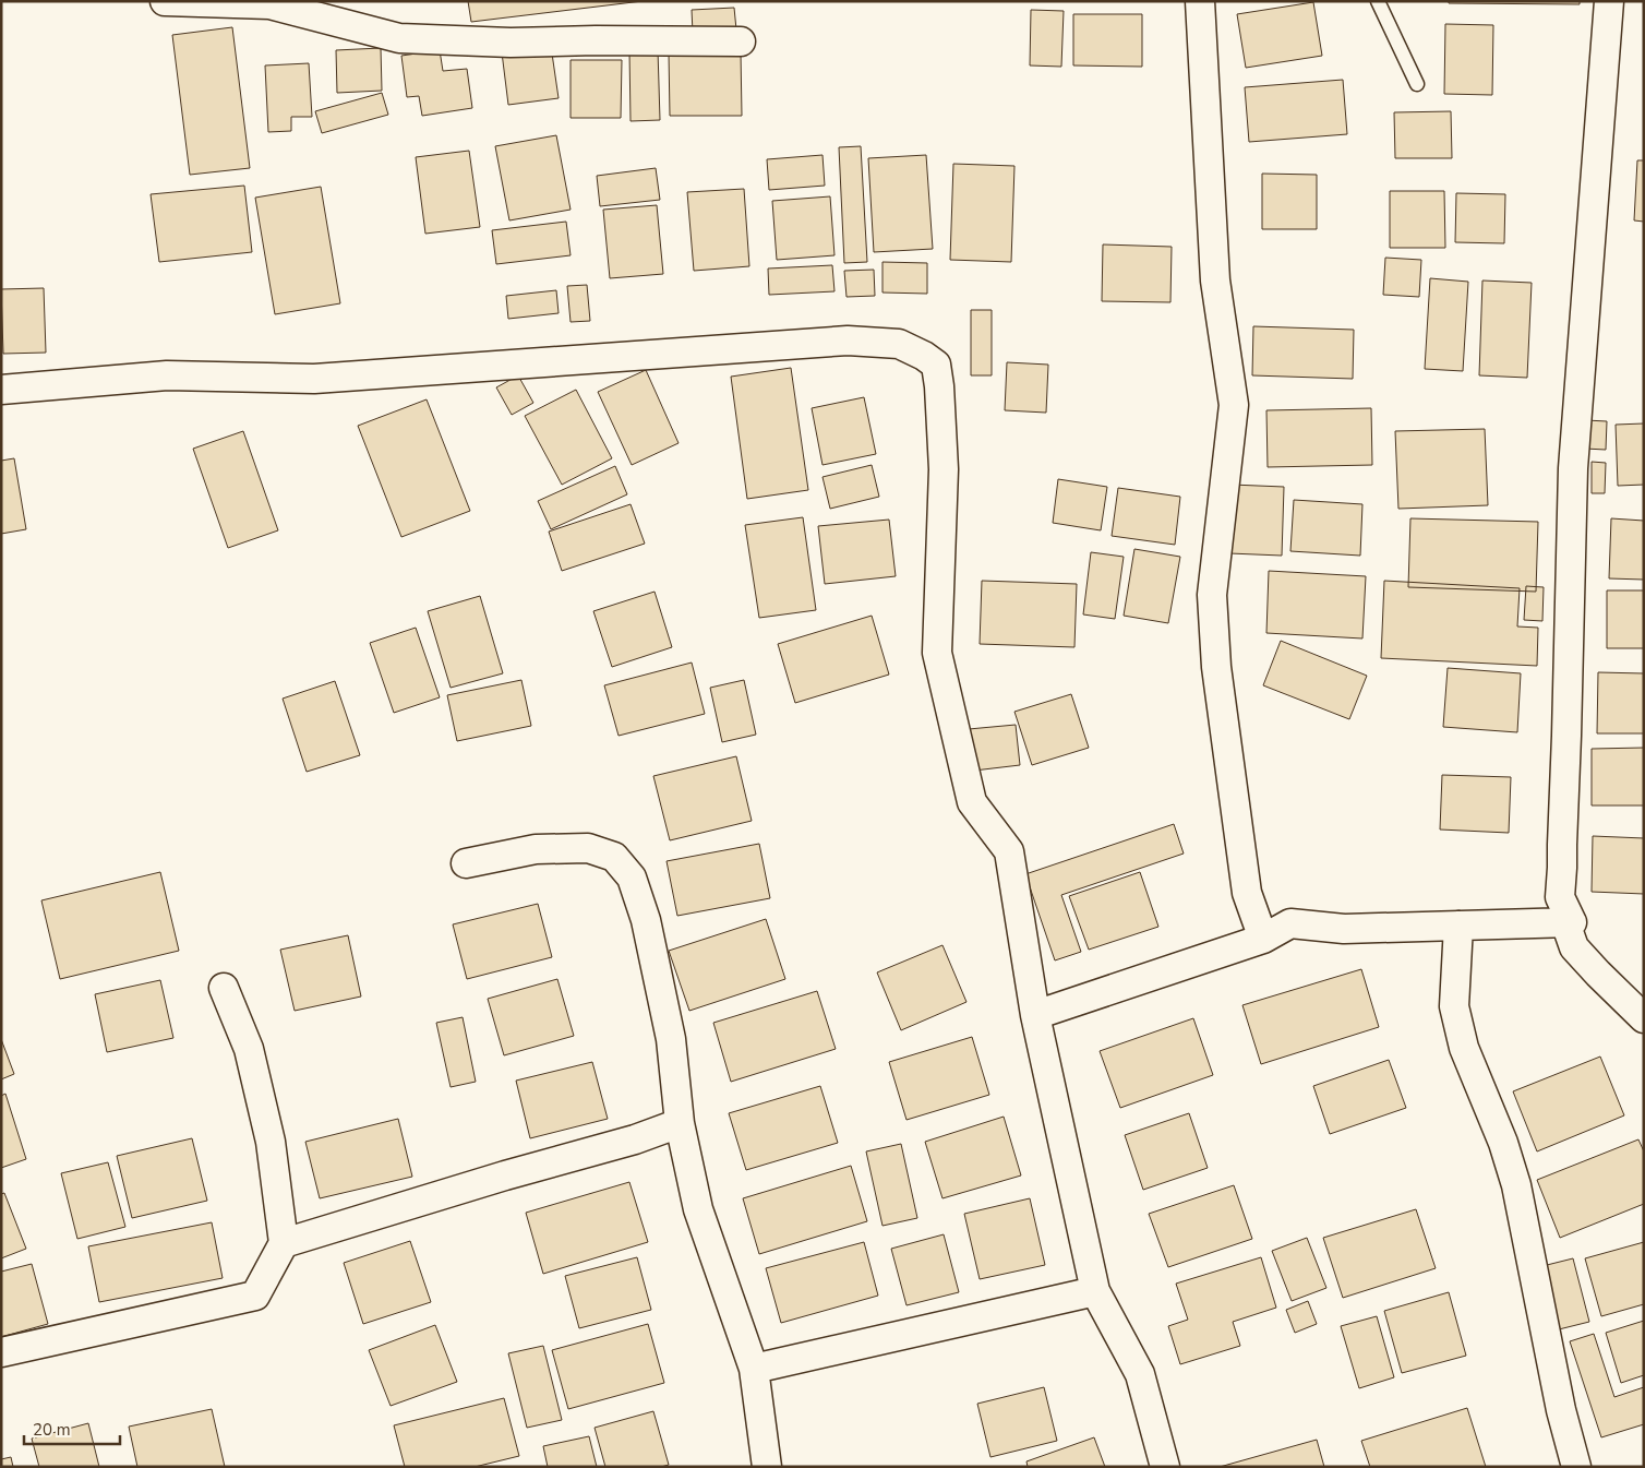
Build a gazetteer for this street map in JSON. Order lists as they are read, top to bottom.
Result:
{
  "scale_bar": "20 m"
}
